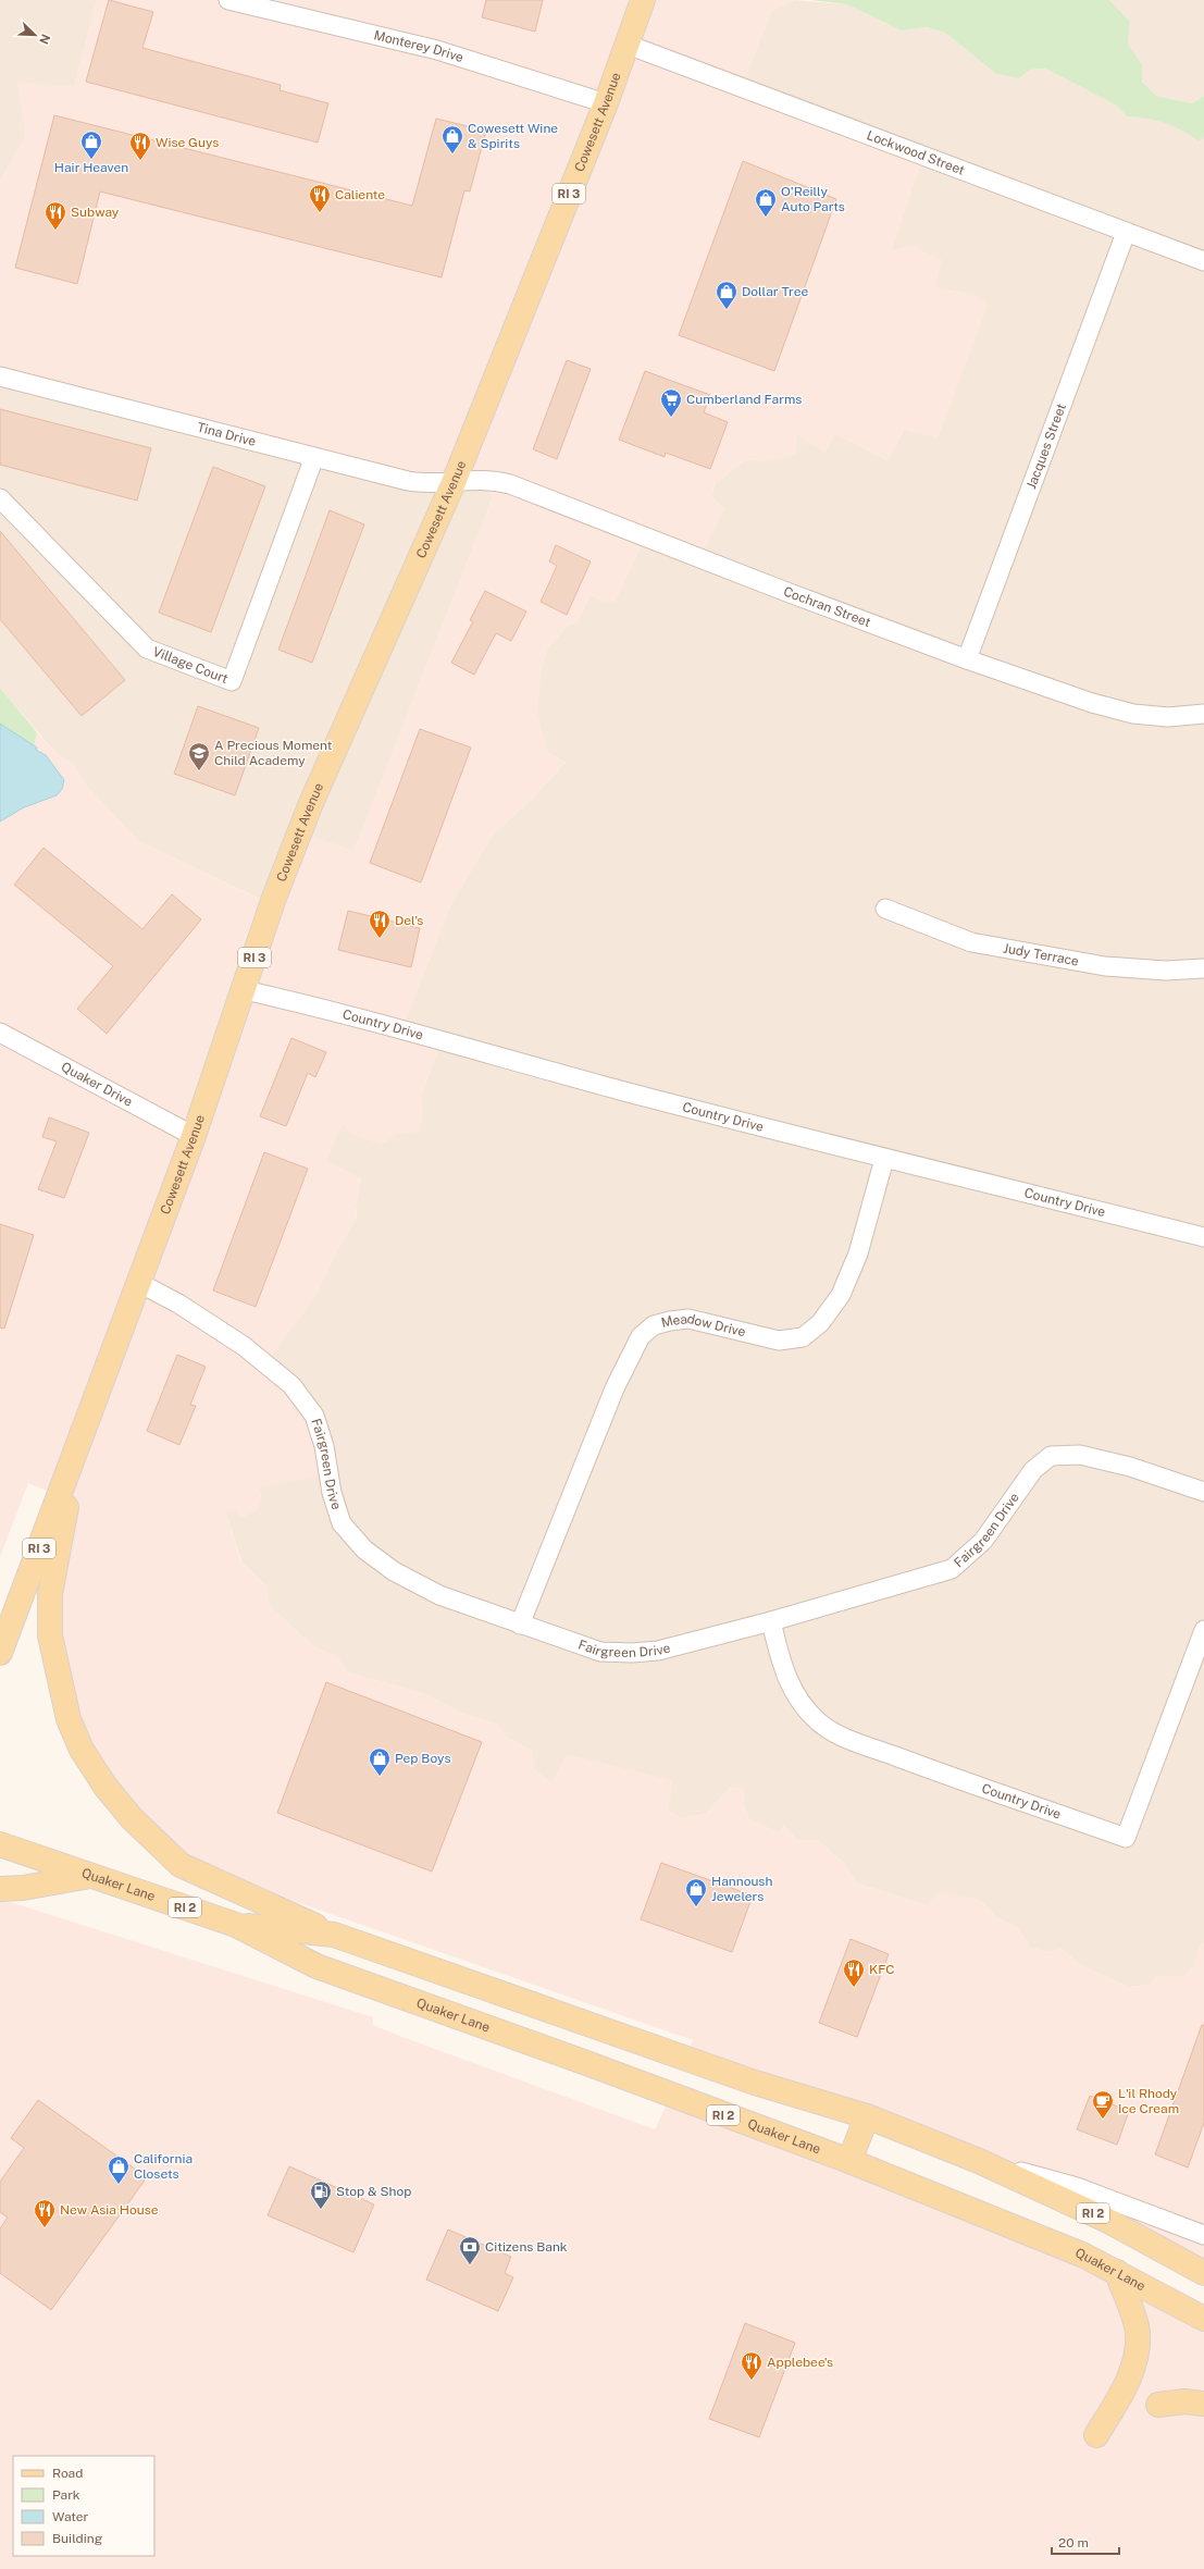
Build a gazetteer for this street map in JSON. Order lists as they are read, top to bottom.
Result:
{
  "streets": {
    "main road": [
      "Cowesett Avenue",
      "RI 3",
      "Quaker Lane",
      "RI 2"
    ],
    "street": [
      "Monterey Drive",
      "Lockwood Street",
      "Tina Drive",
      "Jacques Street",
      "Cochran Street",
      "Village Court",
      "Judy Terrace",
      "Country Drive",
      "Quaker Drive",
      "Meadow Drive",
      "Fairgreen Drive"
    ]
  },
  "crossings": [
    ["Monterey Drive", "Cowesett Avenue"],
    ["Cowesett Avenue", "Lockwood Street"],
    ["Cowesett Avenue", "Tina Drive"],
    ["Cowesett Avenue", "Cochran Street"],
    ["Cowesett Avenue", "Country Drive"],
    ["Cowesett Avenue", "Quaker Drive"],
    ["Cowesett Avenue", "Fairgreen Drive"],
    ["Lockwood Street", "Jacques Street"],
    ["Tina Drive", "Cochran Street"],
    ["Tina Drive", "Village Court"],
    ["Jacques Street", "Cochran Street"],
    ["Country Drive", "Meadow Drive"],
    ["Country Drive", "Fairgreen Drive"],
    ["Meadow Drive", "Fairgreen Drive"]
  ],
  "places": {
    "shop": [
      "Cowesett Wine & Spirits",
      "Hair Heaven",
      "O'Reilly Auto Parts",
      "Dollar Tree",
      "Pep Boys",
      "Hannoush Jewelers",
      "California Closets"
    ],
    "restaurant": [
      "Wise Guys",
      "Caliente",
      "Subway",
      "Del's",
      "KFC",
      "New Asia House",
      "Applebee's"
    ],
    "supermarket": ["Cumberland Farms"],
    "school or university": ["A Precious Moment Child Academy"],
    "cafe": ["L'il Rhody Ice Cream"],
    "fuel station": ["Stop & Shop"],
    "bank": ["Citizens Bank"]
  },
  "legend": [
    "Road",
    "Park",
    "Water",
    "Building"
  ],
  "scale_bar": "20 m",
  "north": "bottom right"
}
